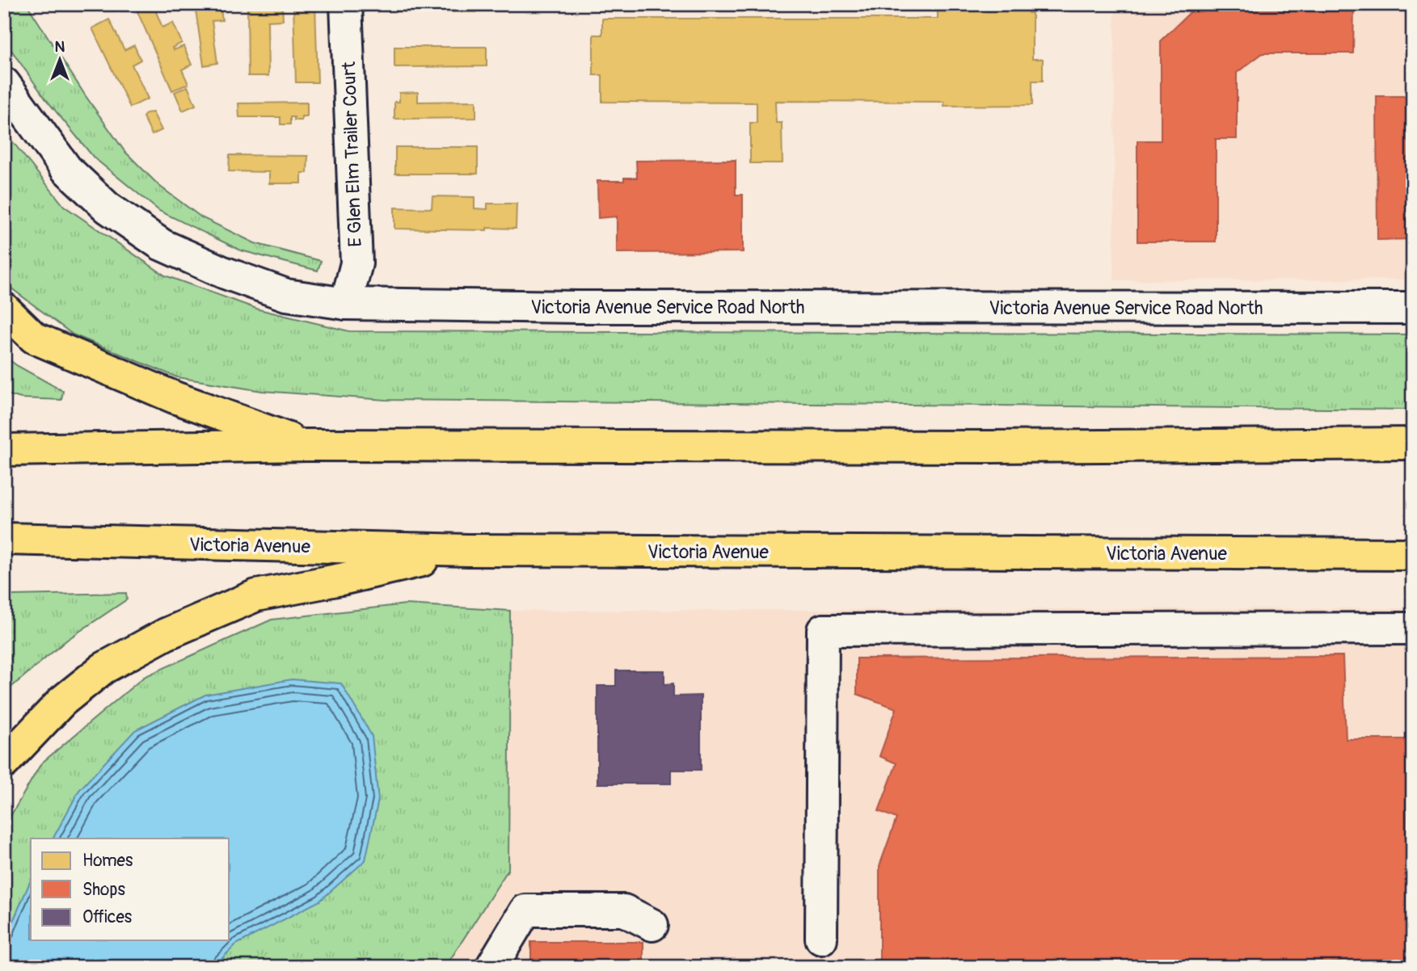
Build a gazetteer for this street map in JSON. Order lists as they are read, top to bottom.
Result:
{
  "streets": {
    "highway": ["Victoria Avenue"],
    "street": ["E Glen Elm Trailer Court", "Victoria Avenue Service Road North"]
  },
  "crossings": [
    ["E Glen Elm Trailer Court", "Victoria Avenue Service Road North"]
  ],
  "legend": ["Homes", "Shops", "Offices"],
  "north": "top"
}
